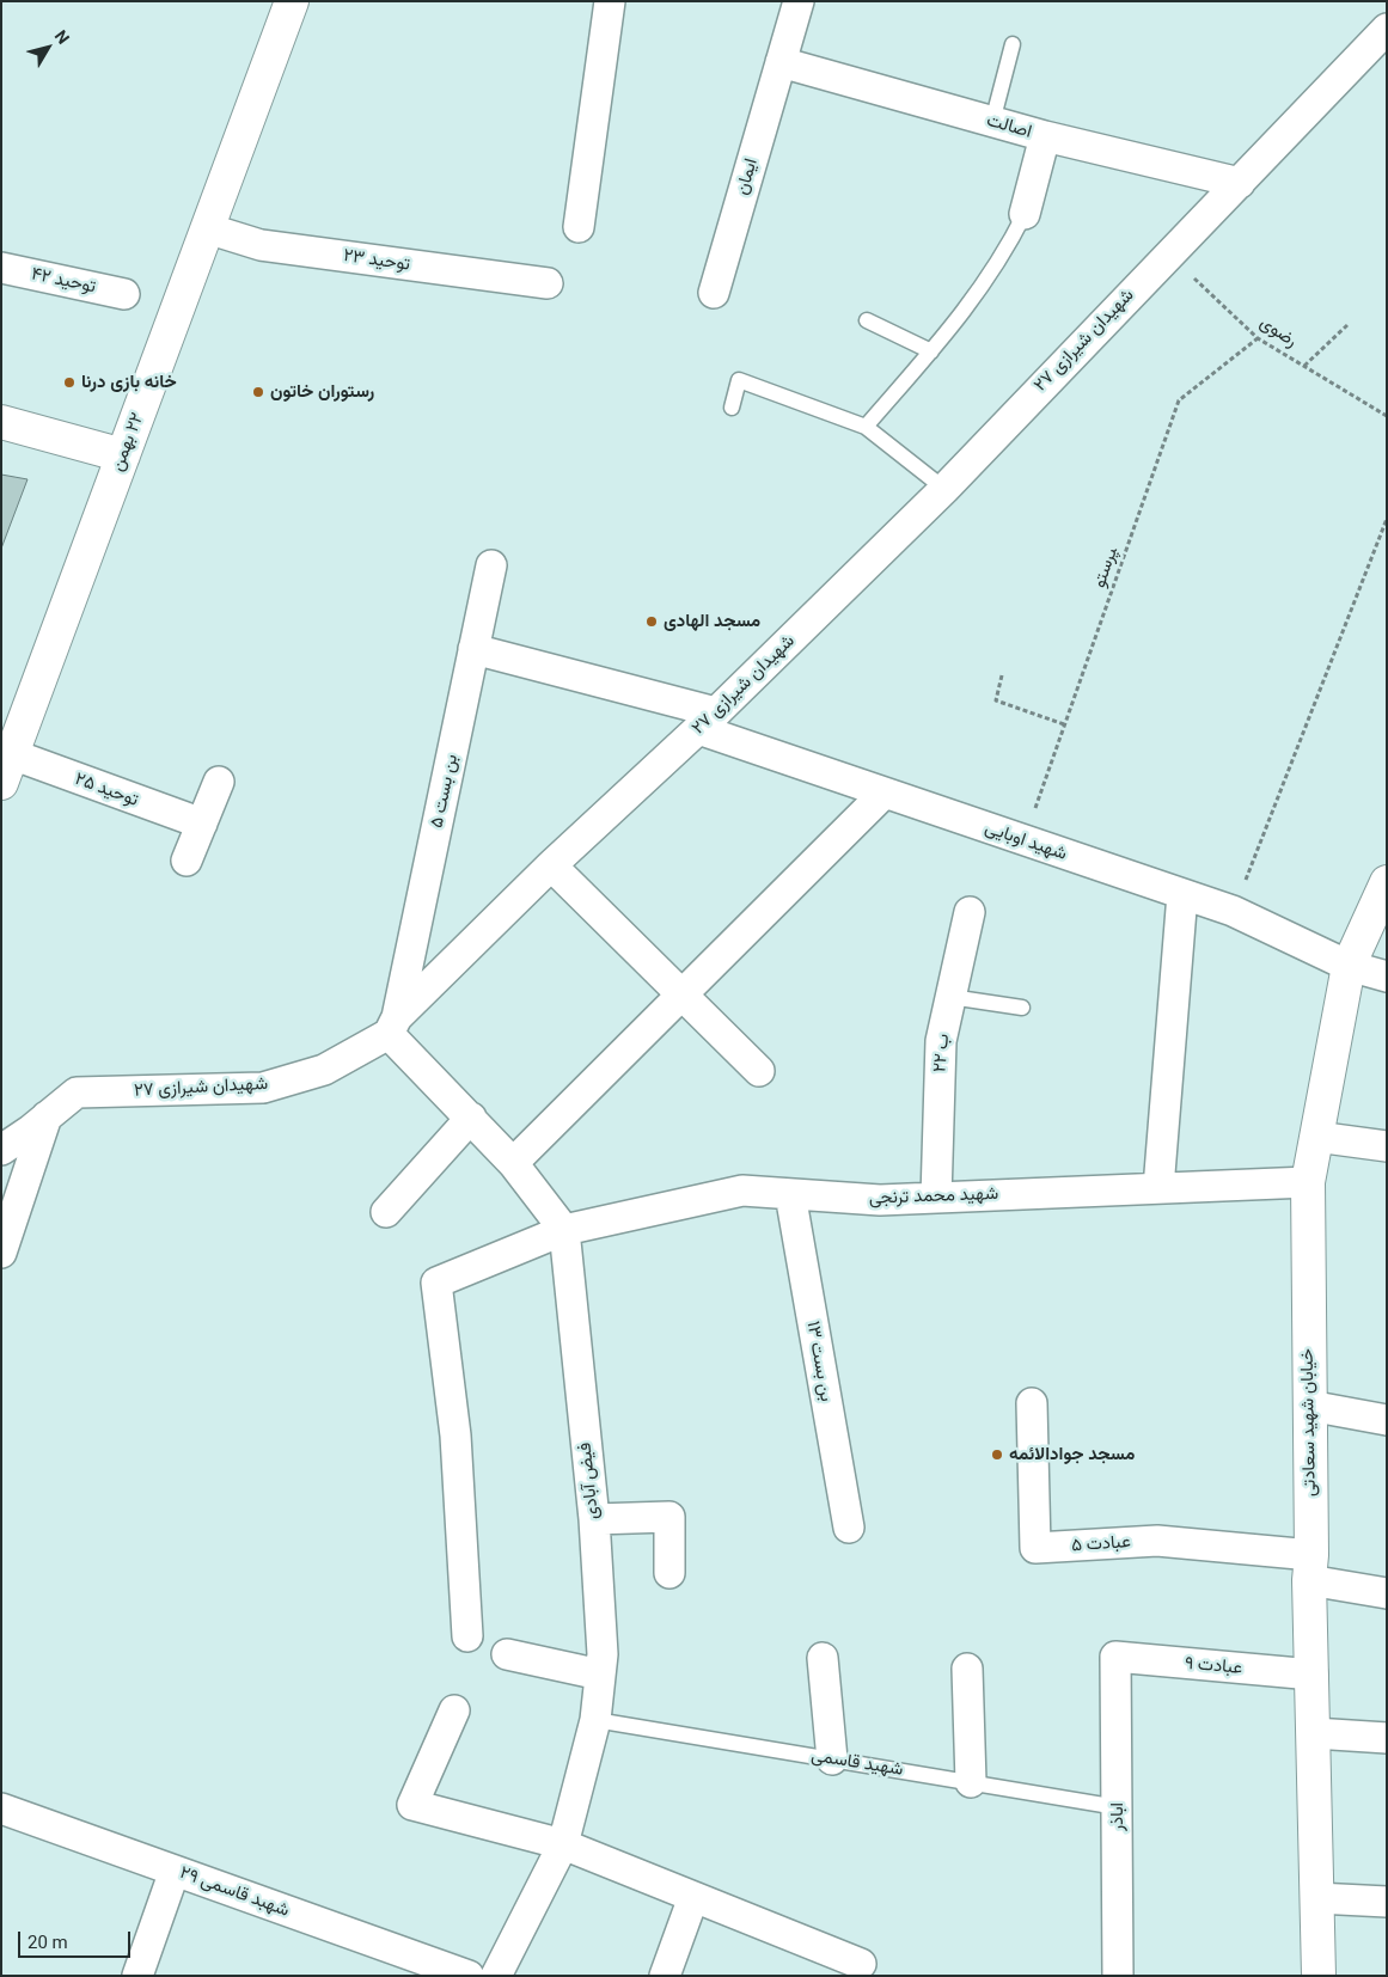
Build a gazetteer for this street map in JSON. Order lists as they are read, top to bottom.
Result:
{
  "streets": {
    "street": [
      "اصالت",
      "ایمان",
      "توحید ۲۳",
      "توحید ۴۲",
      "شهیدان شیرازی ۲۷",
      "٢٢ بهمن",
      "توحید ۲۵",
      "بن بست ۵",
      "شهید اوبایی",
      "ب ۲۲",
      "شهید محمد ترنجی",
      "بن بست ۱۳",
      "خیابان شهید سعادتی",
      "فیض آبادی",
      "عبادت ۵",
      "عبادت ۹",
      "اباذر",
      "شهبد قاسمی ۲۹"
    ],
    "lane": ["شهید قاسمی"],
    "path": ["رضوی", "‍‍‍‍‍پرستو"]
  },
  "crossings": [
    ["اصالت", "ایمان"],
    ["اصالت", "شهیدان شیرازی ۲۷"],
    ["توحید ۲۳", "٢٢ بهمن"],
    ["رضوی", "شهیدان شیرازی ۲۷"],
    ["رضوی", "‍‍‍‍‍پرستو"],
    ["شهیدان شیرازی ۲۷", "بن بست ۵"],
    ["شهیدان شیرازی ۲۷", "شهید اوبایی"],
    ["٢٢ بهمن", "توحید ۲۵"],
    ["‍‍‍‍‍پرستو", "شهید اوبایی"],
    ["بن بست ۵", "شهید اوبایی"],
    ["شهید اوبایی", "خیابان شهید سعادتی"],
    ["ب ۲۲", "شهید محمد ترنجی"],
    ["شهید محمد ترنجی", "بن بست ۱۳"],
    ["شهید محمد ترنجی", "خیابان شهید سعادتی"],
    ["شهید محمد ترنجی", "فیض آبادی"],
    ["خیابان شهید سعادتی", "عبادت ۵"],
    ["خیابان شهید سعادتی", "عبادت ۹"],
    ["فیض آبادی", "شهید قاسمی"],
    ["عبادت ۹", "اباذر"],
    ["شهید قاسمی", "اباذر"]
  ],
  "places": [
    "خانه بازی درنا",
    "رستوران خاتون",
    "مسجد الهادی",
    "مسجد جوادالائمه"
  ],
  "scale_bar": "20 m",
  "north": "top right"
}
